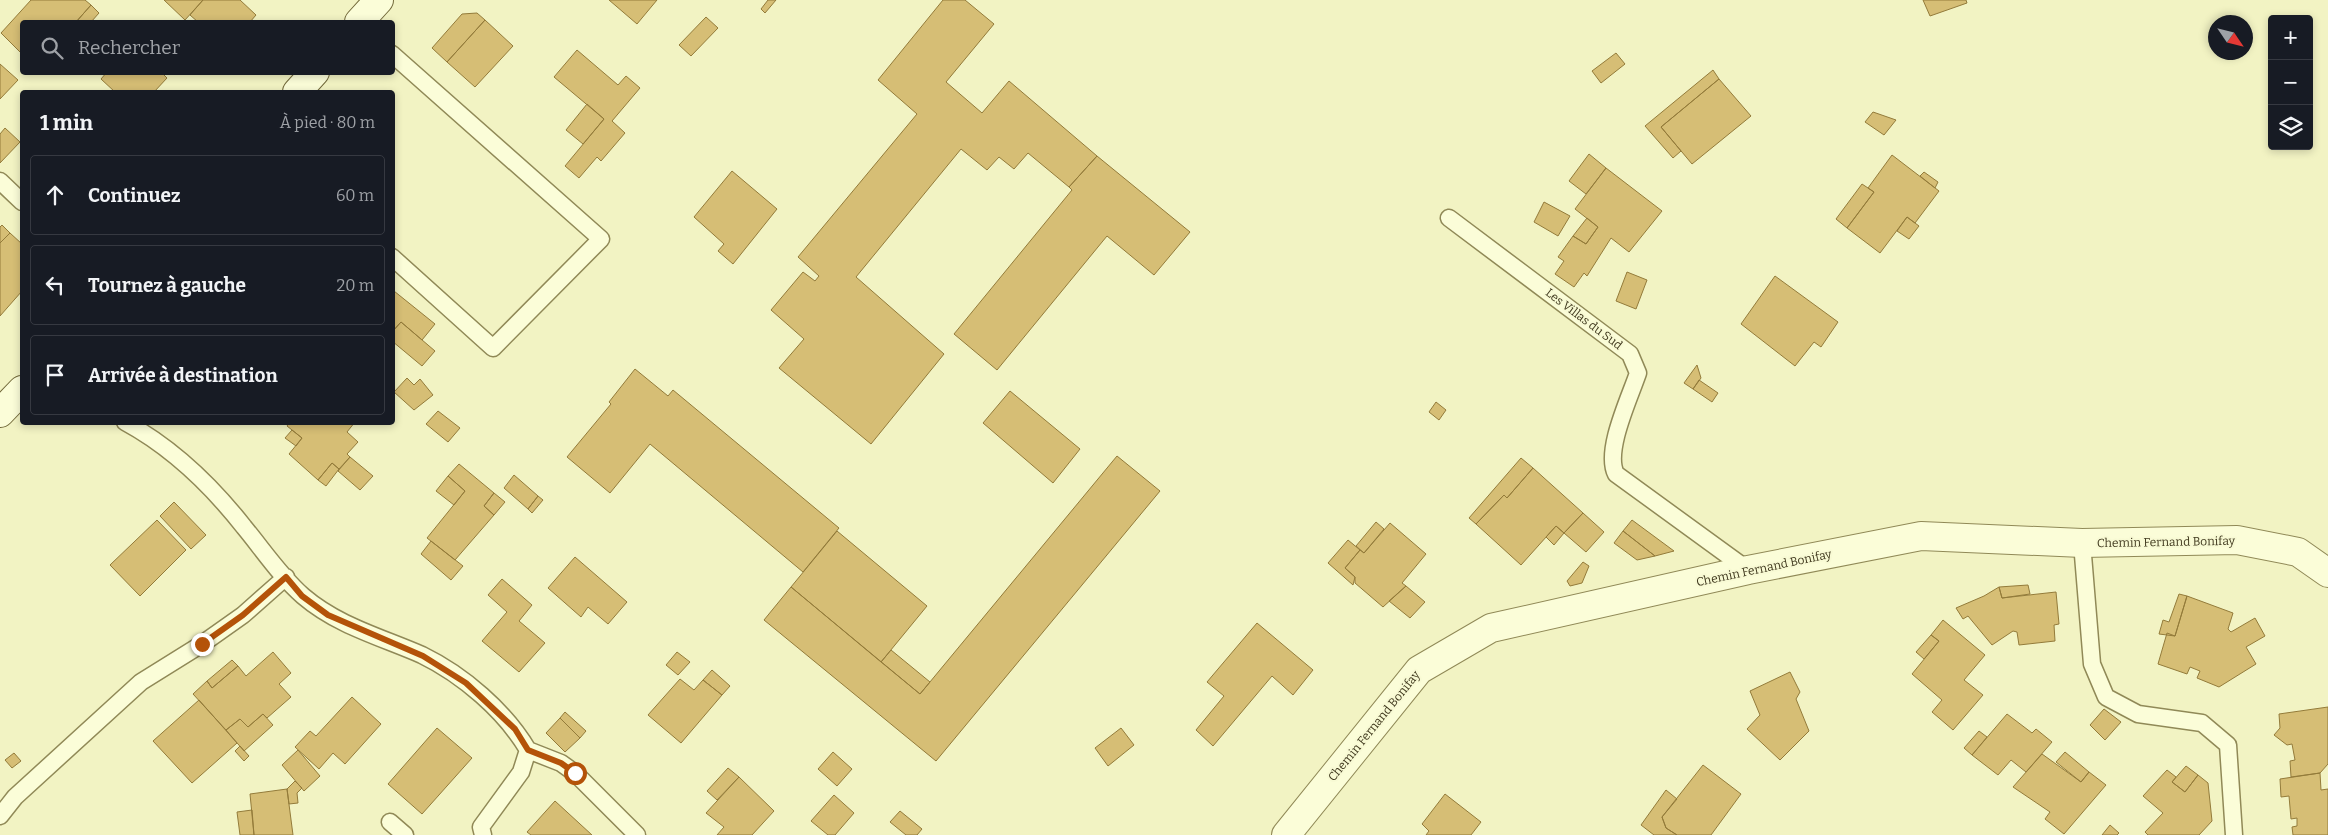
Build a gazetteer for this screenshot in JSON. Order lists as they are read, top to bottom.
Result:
{
  "streets": {
    "street": ["Chemin Fernand Bonifay"],
    "lane": ["Les Villas du Sud"]
  },
  "crossings": [
    ["Les Villas du Sud", "Chemin Fernand Bonifay"]
  ],
  "north": "bottom right",
  "page": {
    "map_buttons": ["+", "−"],
    "search": "Rechercher",
    "heading": ["1 min", "À pied · 80 m"],
    "list": [
      ["Continuez", "60 m"],
      ["Tournez à gauche", "20 m"],
      "Arrivée à destination"
    ]
  }
}
